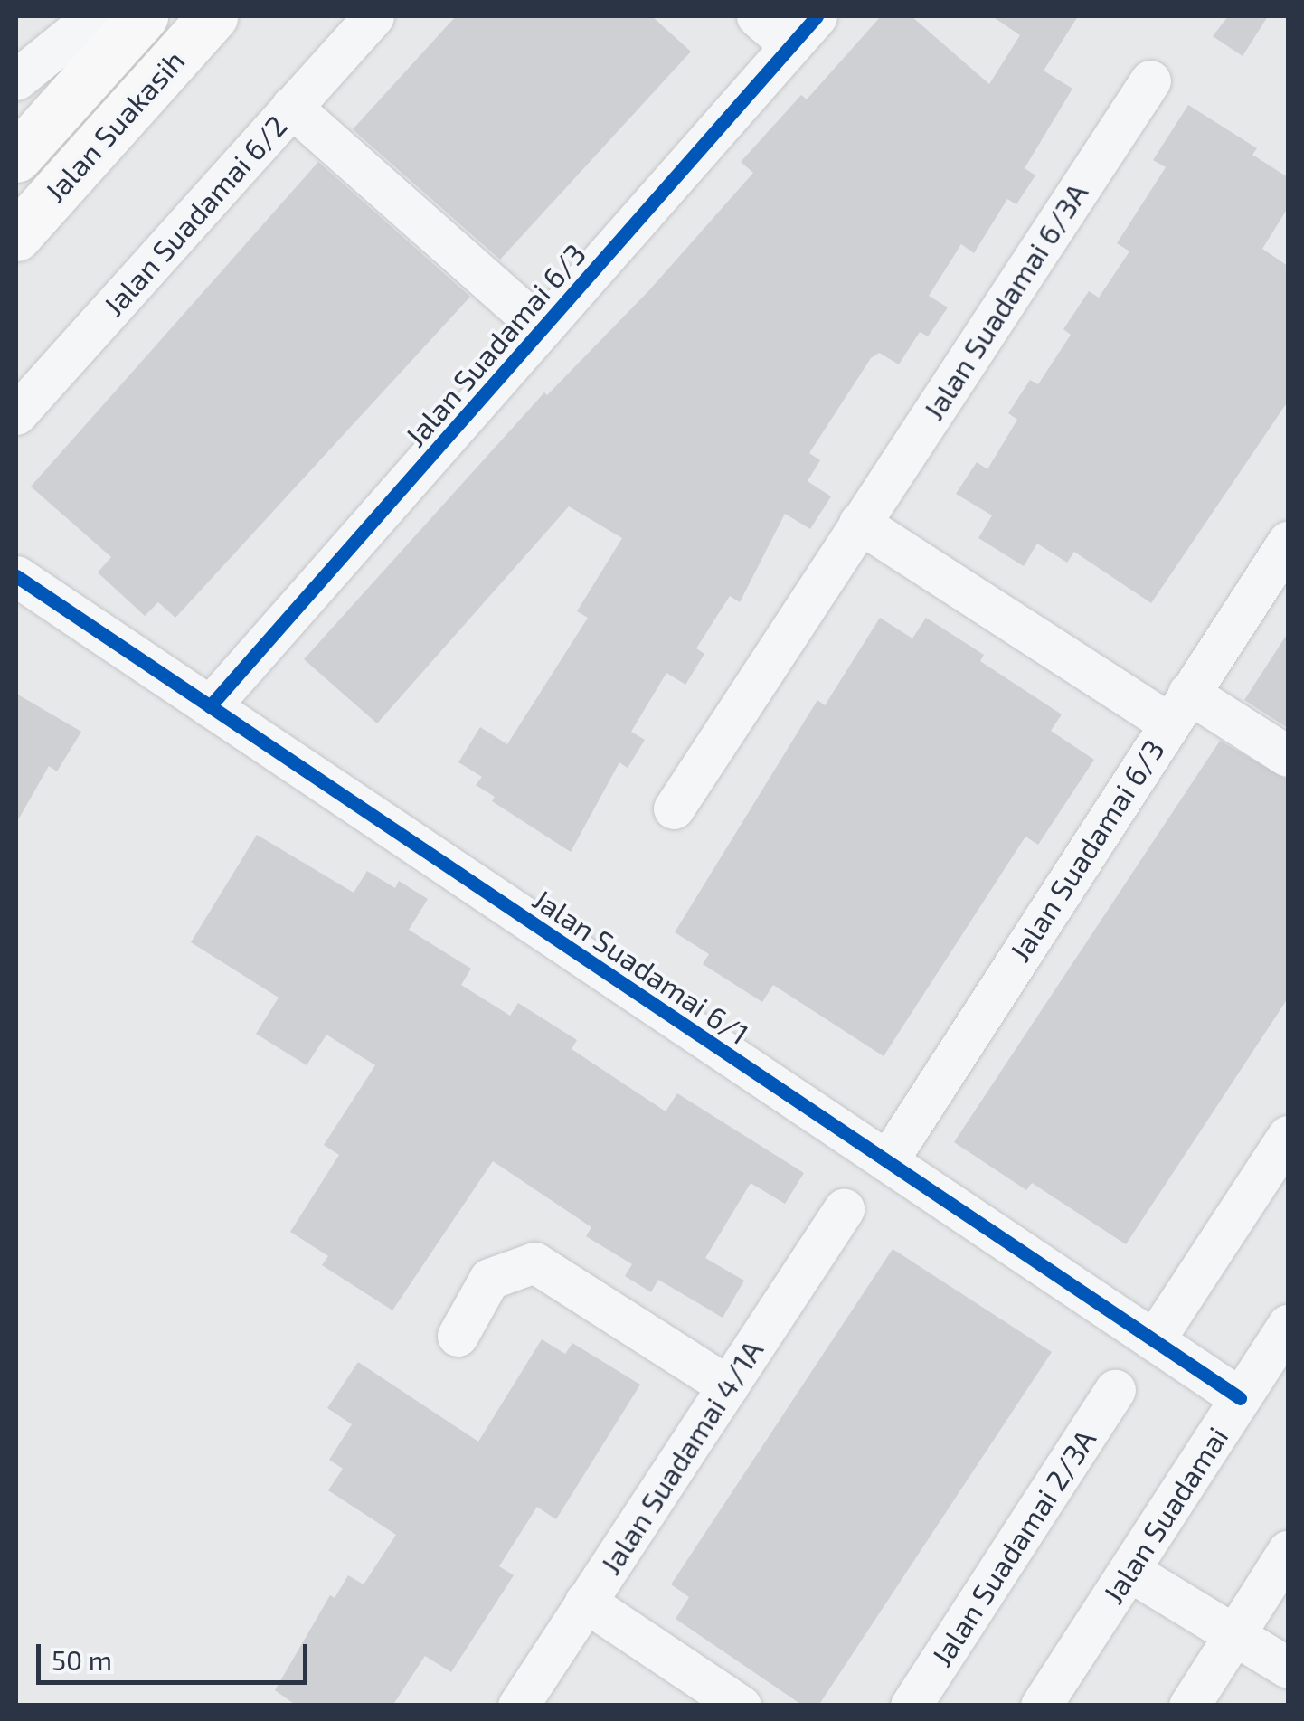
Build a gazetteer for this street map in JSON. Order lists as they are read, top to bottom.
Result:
{
  "streets": {
    "main road": ["Jalan Suakasih"],
    "street": [
      "Jalan Suadamai 6/2",
      "Jalan Suadamai 6/3A",
      "Jalan Suadamai 6/3",
      "Jalan Suadamai 6/1",
      "Jalan Suadamai 4/1A",
      "Jalan Suadamai",
      "Jalan Suadamai 2/3A"
    ]
  },
  "crossings": [
    ["Jalan Suadamai 6/3", "Jalan Suadamai 6/1"],
    ["Jalan Suadamai 6/1", "Jalan Suadamai"]
  ],
  "scale_bar": "50 m"
}
